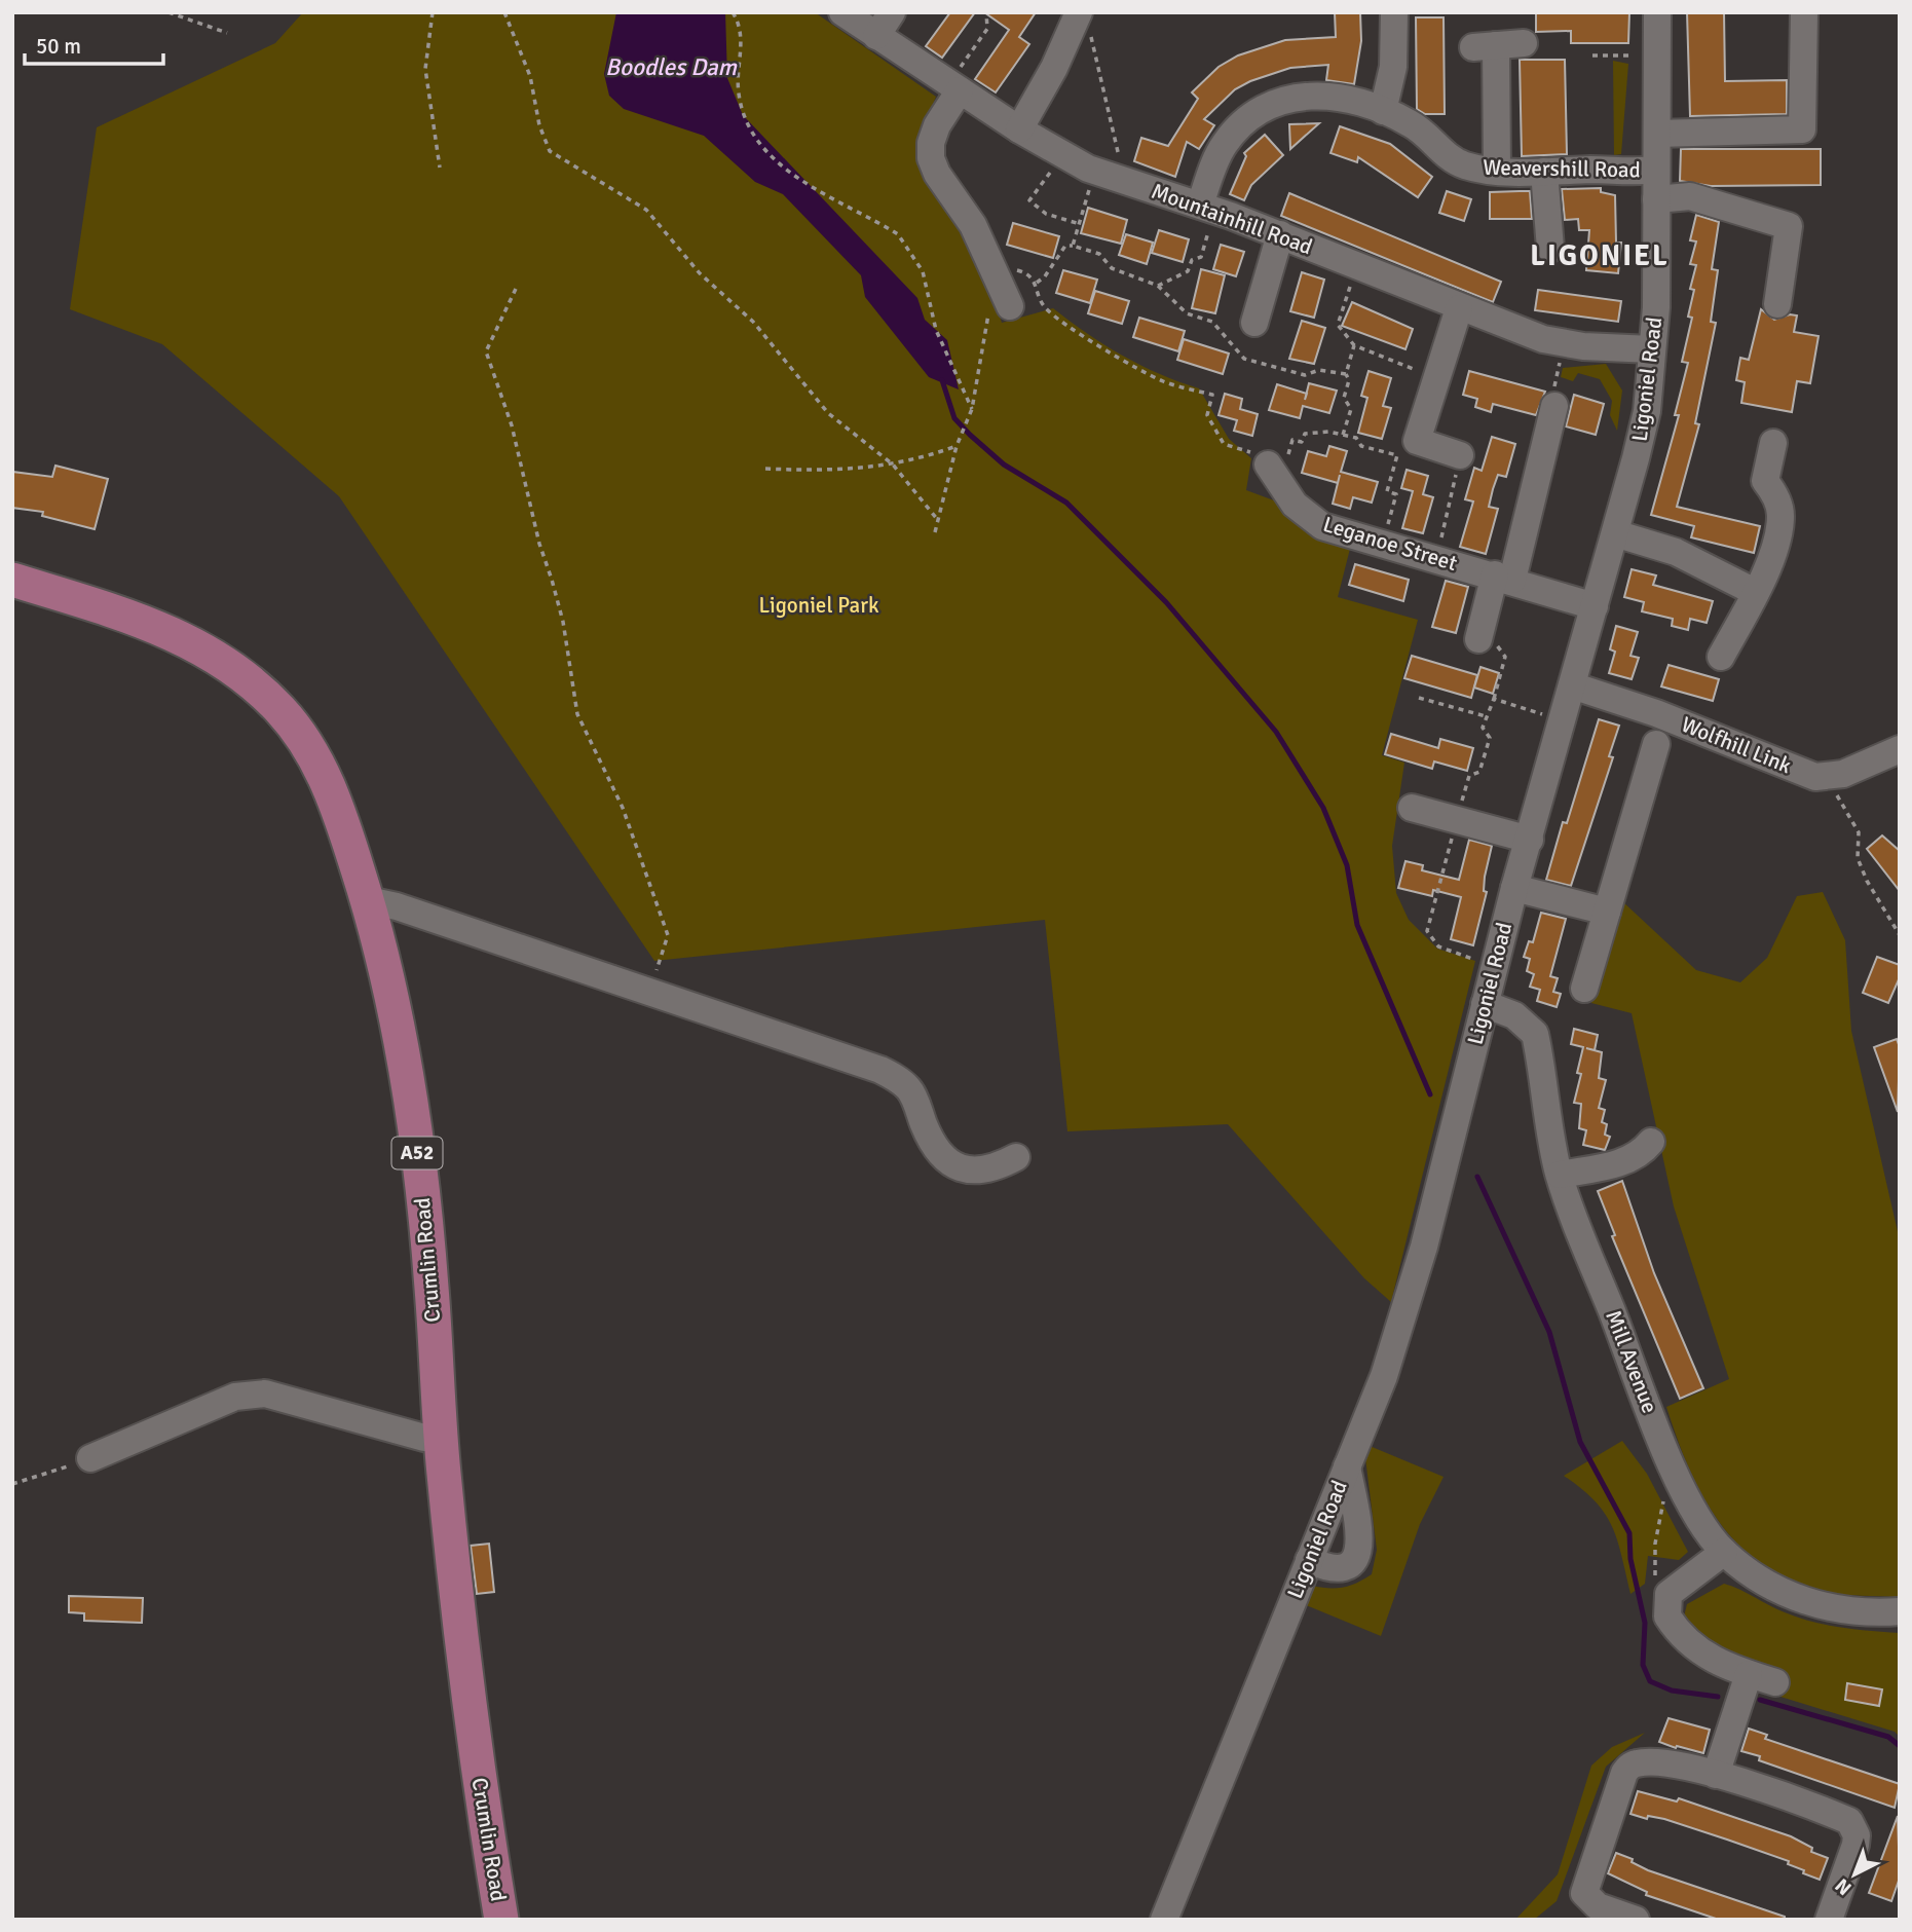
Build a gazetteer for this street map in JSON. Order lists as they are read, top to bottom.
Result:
{
  "streets": {
    "main road": ["A52", "Crumlin Road"],
    "street": [
      "Weavershill Road",
      "Mountainhill Road",
      "Ligoniel Road",
      "Leganoe Street",
      "Wolfhill Link",
      "Mill Avenue"
    ]
  },
  "crossings": [
    ["Weavershill Road", "Mountainhill Road"],
    ["Weavershill Road", "Ligoniel Road"],
    ["Mountainhill Road", "Ligoniel Road"],
    ["Ligoniel Road", "Leganoe Street"],
    ["Ligoniel Road", "Wolfhill Link"],
    ["Ligoniel Road", "Mill Avenue"]
  ],
  "districts": ["LIGONIEL"],
  "water": ["Boodles Dam"],
  "parks": ["Ligoniel Park"],
  "scale_bar": "50 m",
  "north": "bottom left"
}
